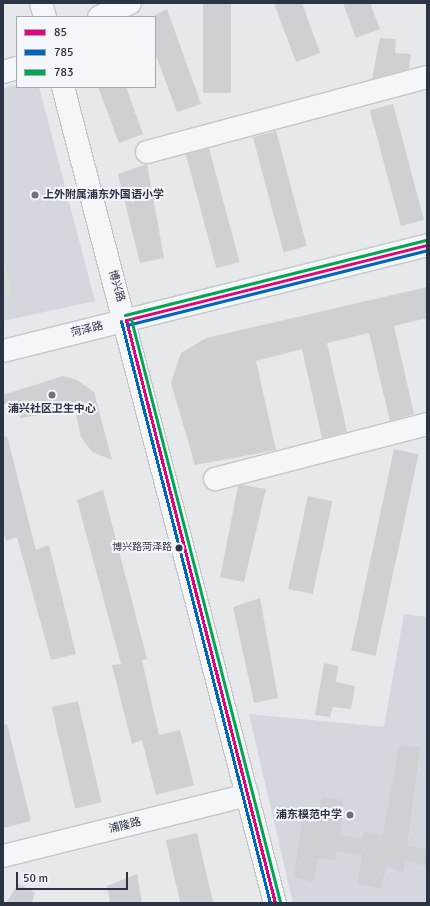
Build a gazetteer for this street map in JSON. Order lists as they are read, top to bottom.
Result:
{
  "streets": {
    "street": ["博兴路", "菏泽路", "浦隆路"]
  },
  "crossings": [
    ["博兴路", "菏泽路"],
    ["博兴路", "浦隆路"]
  ],
  "places": [
    "上外附属浦东外国语小学",
    "浦兴社区卫生中心",
    "博兴路菏泽路",
    "浦东模范中学"
  ],
  "lines": ["transit line 783", "transit line 85", "transit line 785"],
  "legend": ["85", "785", "783"],
  "scale_bar": "50 m"
}
